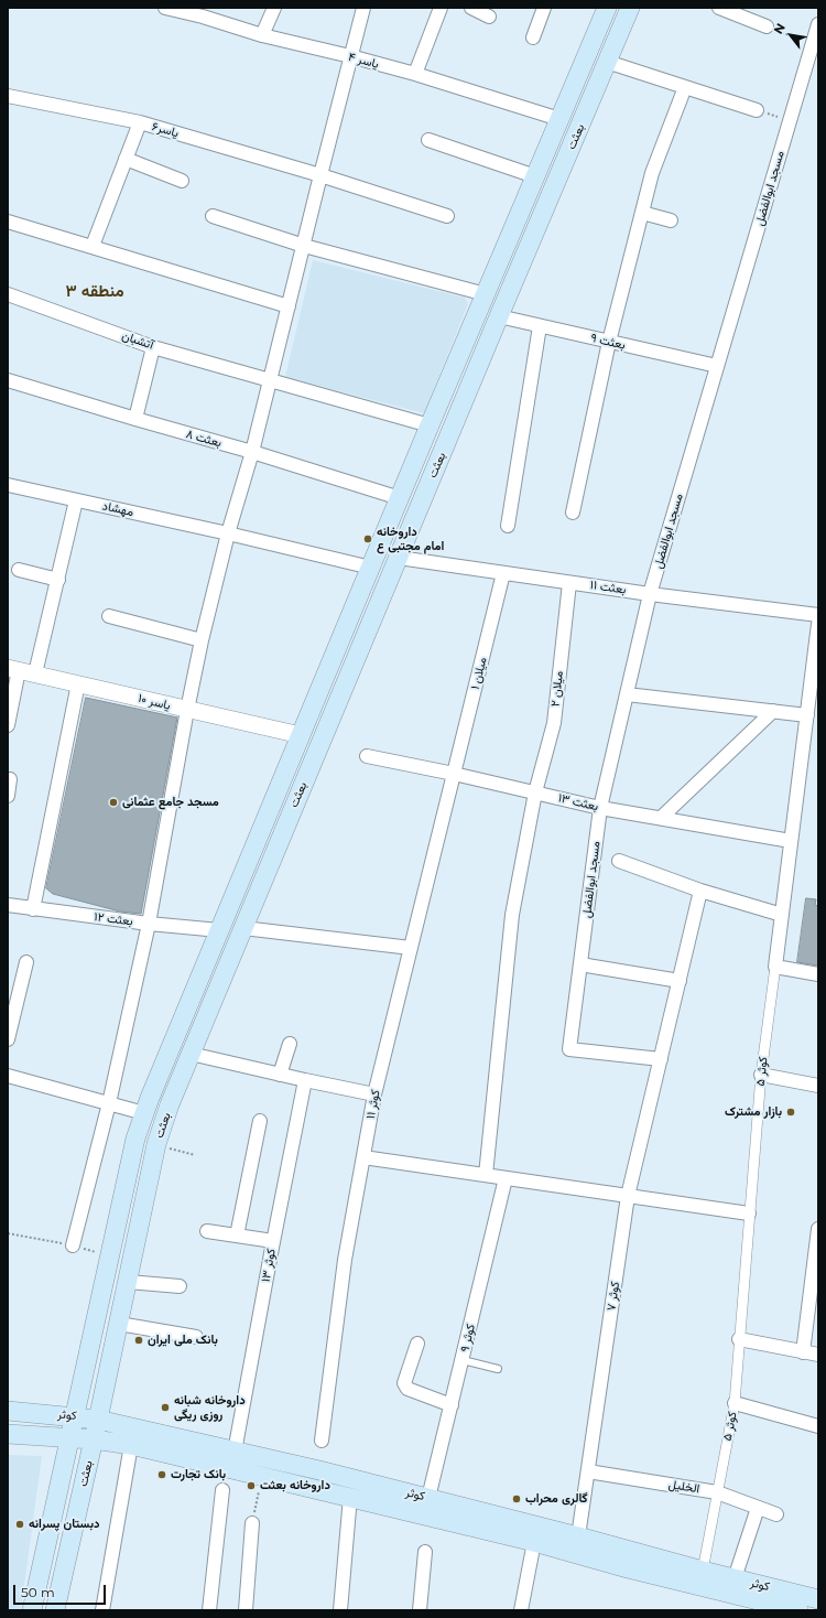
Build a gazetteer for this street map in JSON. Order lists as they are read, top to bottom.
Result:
{
  "streets": {
    "main road": ["بعثت", "کوثر"],
    "street": [
      "یاسر ۴",
      "یاسر۶",
      "مسجد ابوالفضل",
      "آتشبان",
      "بعثت ۹",
      "بعثت ۸",
      "مهشاد",
      "بعثت ۱۱",
      "میلان ۱",
      "میلان ۲",
      "یاسر ۱۰",
      "بعثت ۱۳",
      "بعثت ۱۲",
      "کوثر ۵",
      "کوثر ۱۱",
      "کوثر ۱۳",
      "کوثر ۷",
      "کوثر ۹",
      "الخلیل"
    ]
  },
  "crossings": [
    ["یاسر ۴", "بعثت"],
    ["بعثت", "آتشبان"],
    ["بعثت", "بعثت ۹"],
    ["بعثت", "بعثت ۸"],
    ["بعثت", "مهشاد"],
    ["بعثت", "بعثت ۱۱"],
    ["بعثت", "یاسر ۱۰"],
    ["بعثت", "بعثت ۱۲"],
    ["بعثت", "کوثر"],
    ["مسجد ابوالفضل", "بعثت ۹"],
    ["مسجد ابوالفضل", "بعثت ۱۱"],
    ["مسجد ابوالفضل", "بعثت ۱۳"],
    ["مسجد ابوالفضل", "کوثر ۷"],
    ["بعثت ۱۱", "میلان ۱"],
    ["بعثت ۱۱", "میلان ۲"],
    ["میلان ۱", "بعثت ۱۳"],
    ["میلان ۱", "کوثر ۱۱"],
    ["میلان ۲", "بعثت ۱۳"],
    ["بعثت ۱۳", "کوثر ۵"],
    ["بعثت ۱۳", "کوثر ۱۱"],
    ["کوثر ۵", "کوثر"],
    ["کوثر ۵", "الخلیل"],
    ["کوثر ۱۳", "کوثر"],
    ["کوثر ۷", "کوثر"],
    ["کوثر ۷", "الخلیل"],
    ["کوثر ۹", "کوثر"]
  ],
  "districts": ["منطقه ۳"],
  "places": [
    "داروخانه امام مجتبی ع",
    "مسجد جامع عثمانی",
    "بازار مشترک",
    "بانک ملی ایران",
    "داروخانه شبانه روزی ریگی",
    "بانک تجارت",
    "داروخانه بعثت",
    "گالری محراب",
    "دبستان پسرانه"
  ],
  "scale_bar": "50 m",
  "north": "top left"
}
